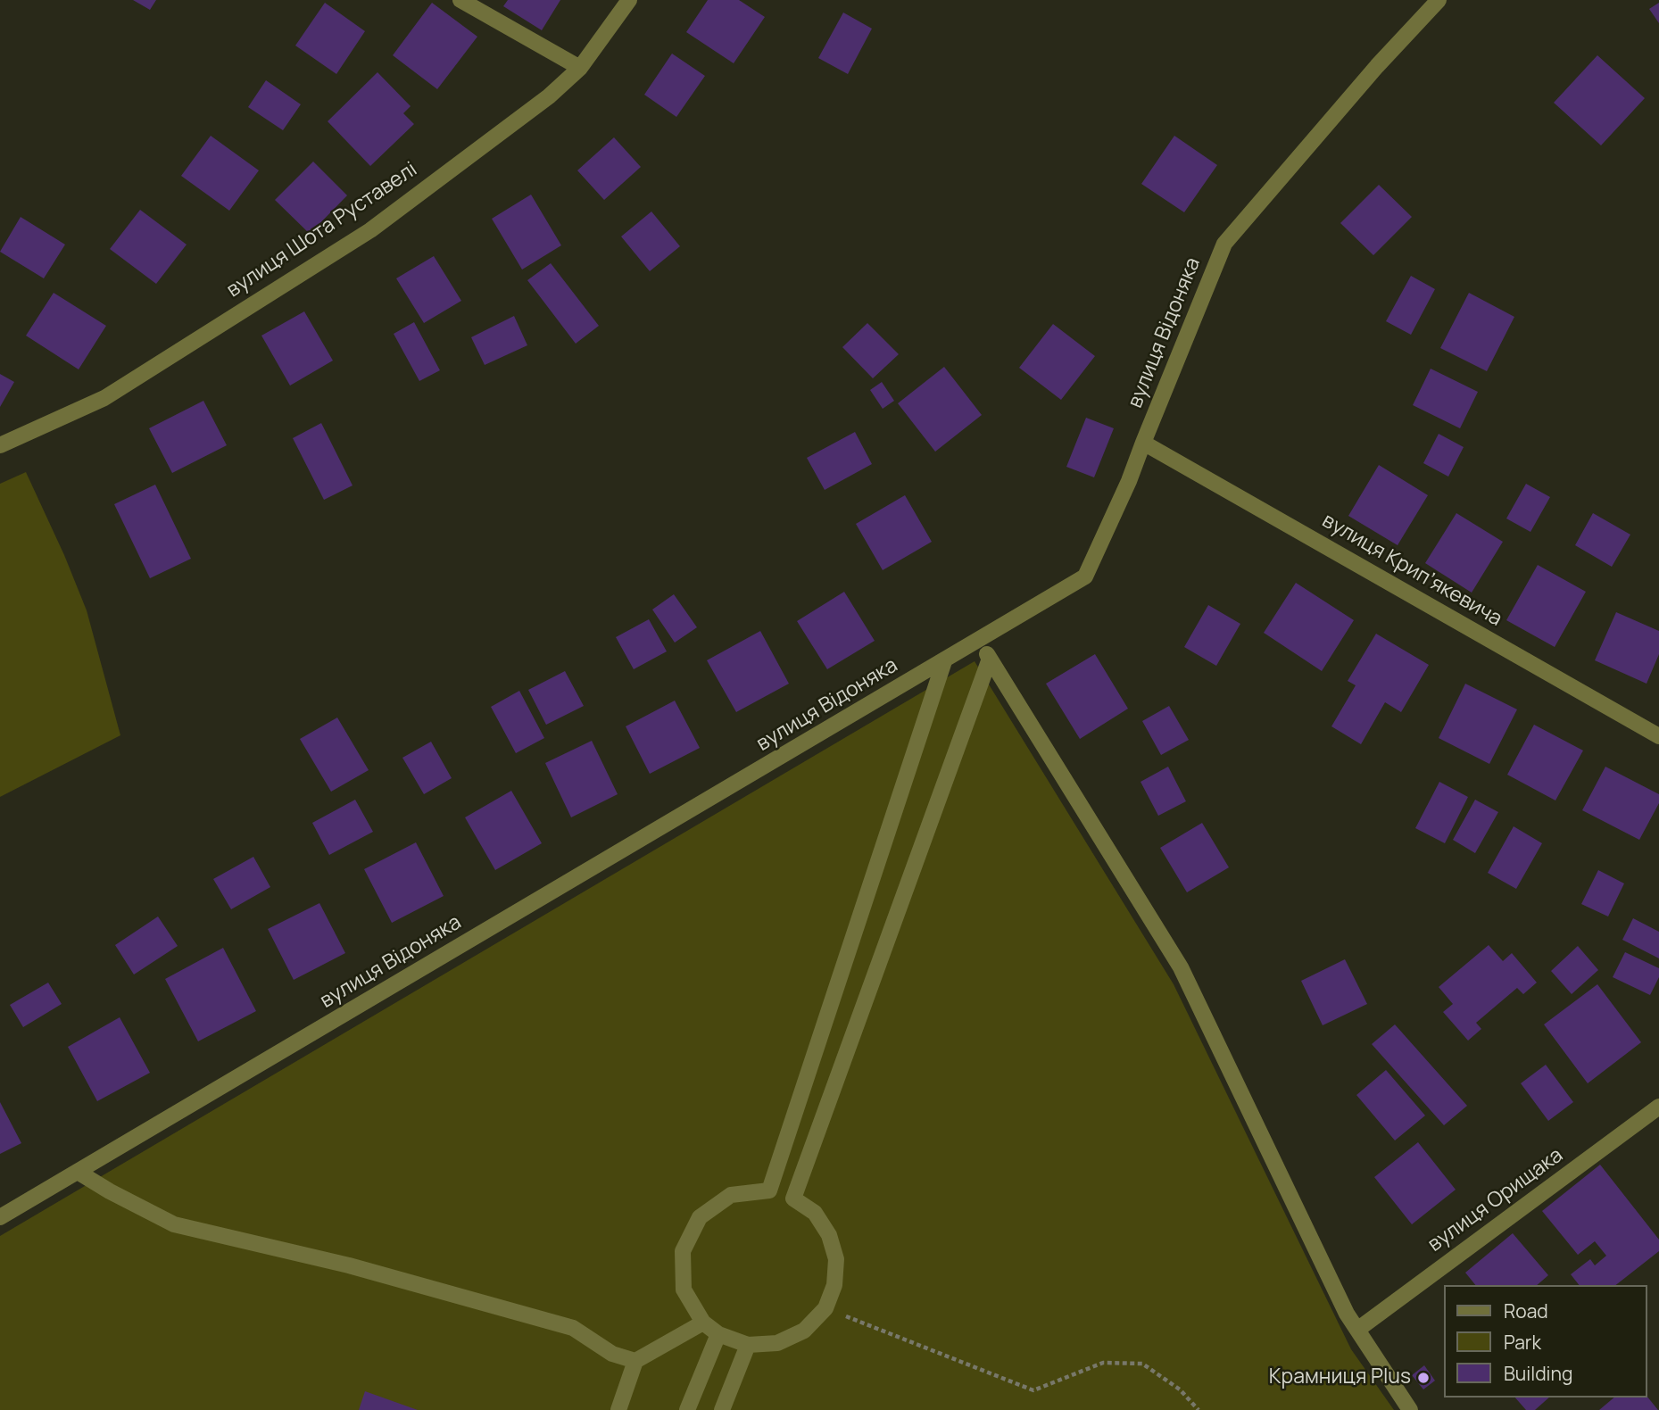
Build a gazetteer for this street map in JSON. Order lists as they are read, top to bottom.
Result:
{
  "streets": {
    "street": [
      "вулиця Шота Руставелі",
      "вулиця Відоняка",
      "вулиця Крипʼякевича",
      "вулиця Орищака"
    ]
  },
  "crossings": [
    ["вулиця Відоняка", "вулиця Крипʼякевича"]
  ],
  "places": ["Крамниця Plus"],
  "legend": ["Road", "Park", "Building"]
}
